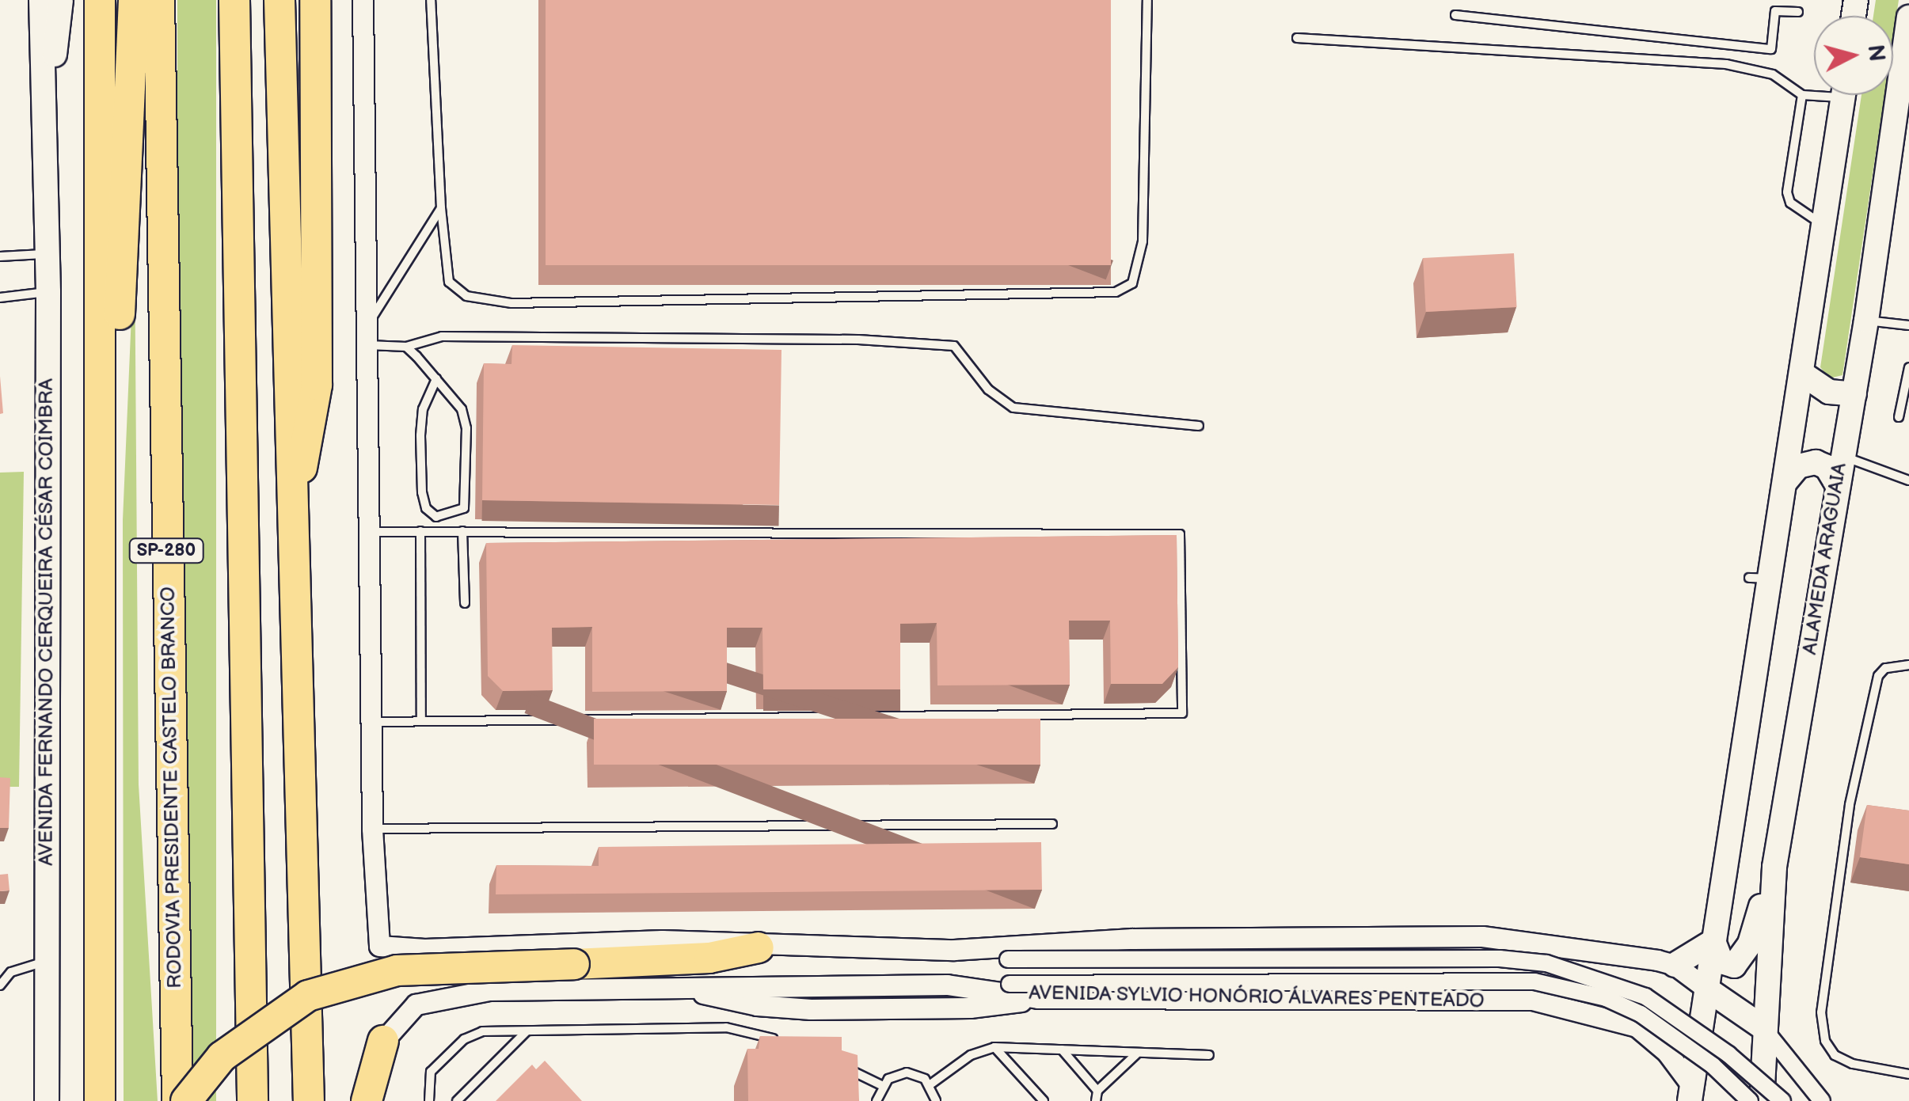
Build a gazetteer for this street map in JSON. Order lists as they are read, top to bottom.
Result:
{
  "streets": {
    "highway": ["SP-280", "RODOVIA PRESIDENTE CASTELO BRANCO"],
    "main road": ["ALAMEDA ARAGUAIA", "AVENIDA FERNANDO CERQUEIRA CÉSAR COIMBRA"],
    "street": ["AVENIDA SYLVIO HONÓRIO ÁLVARES PENTEADO"]
  },
  "north": "right"
}
